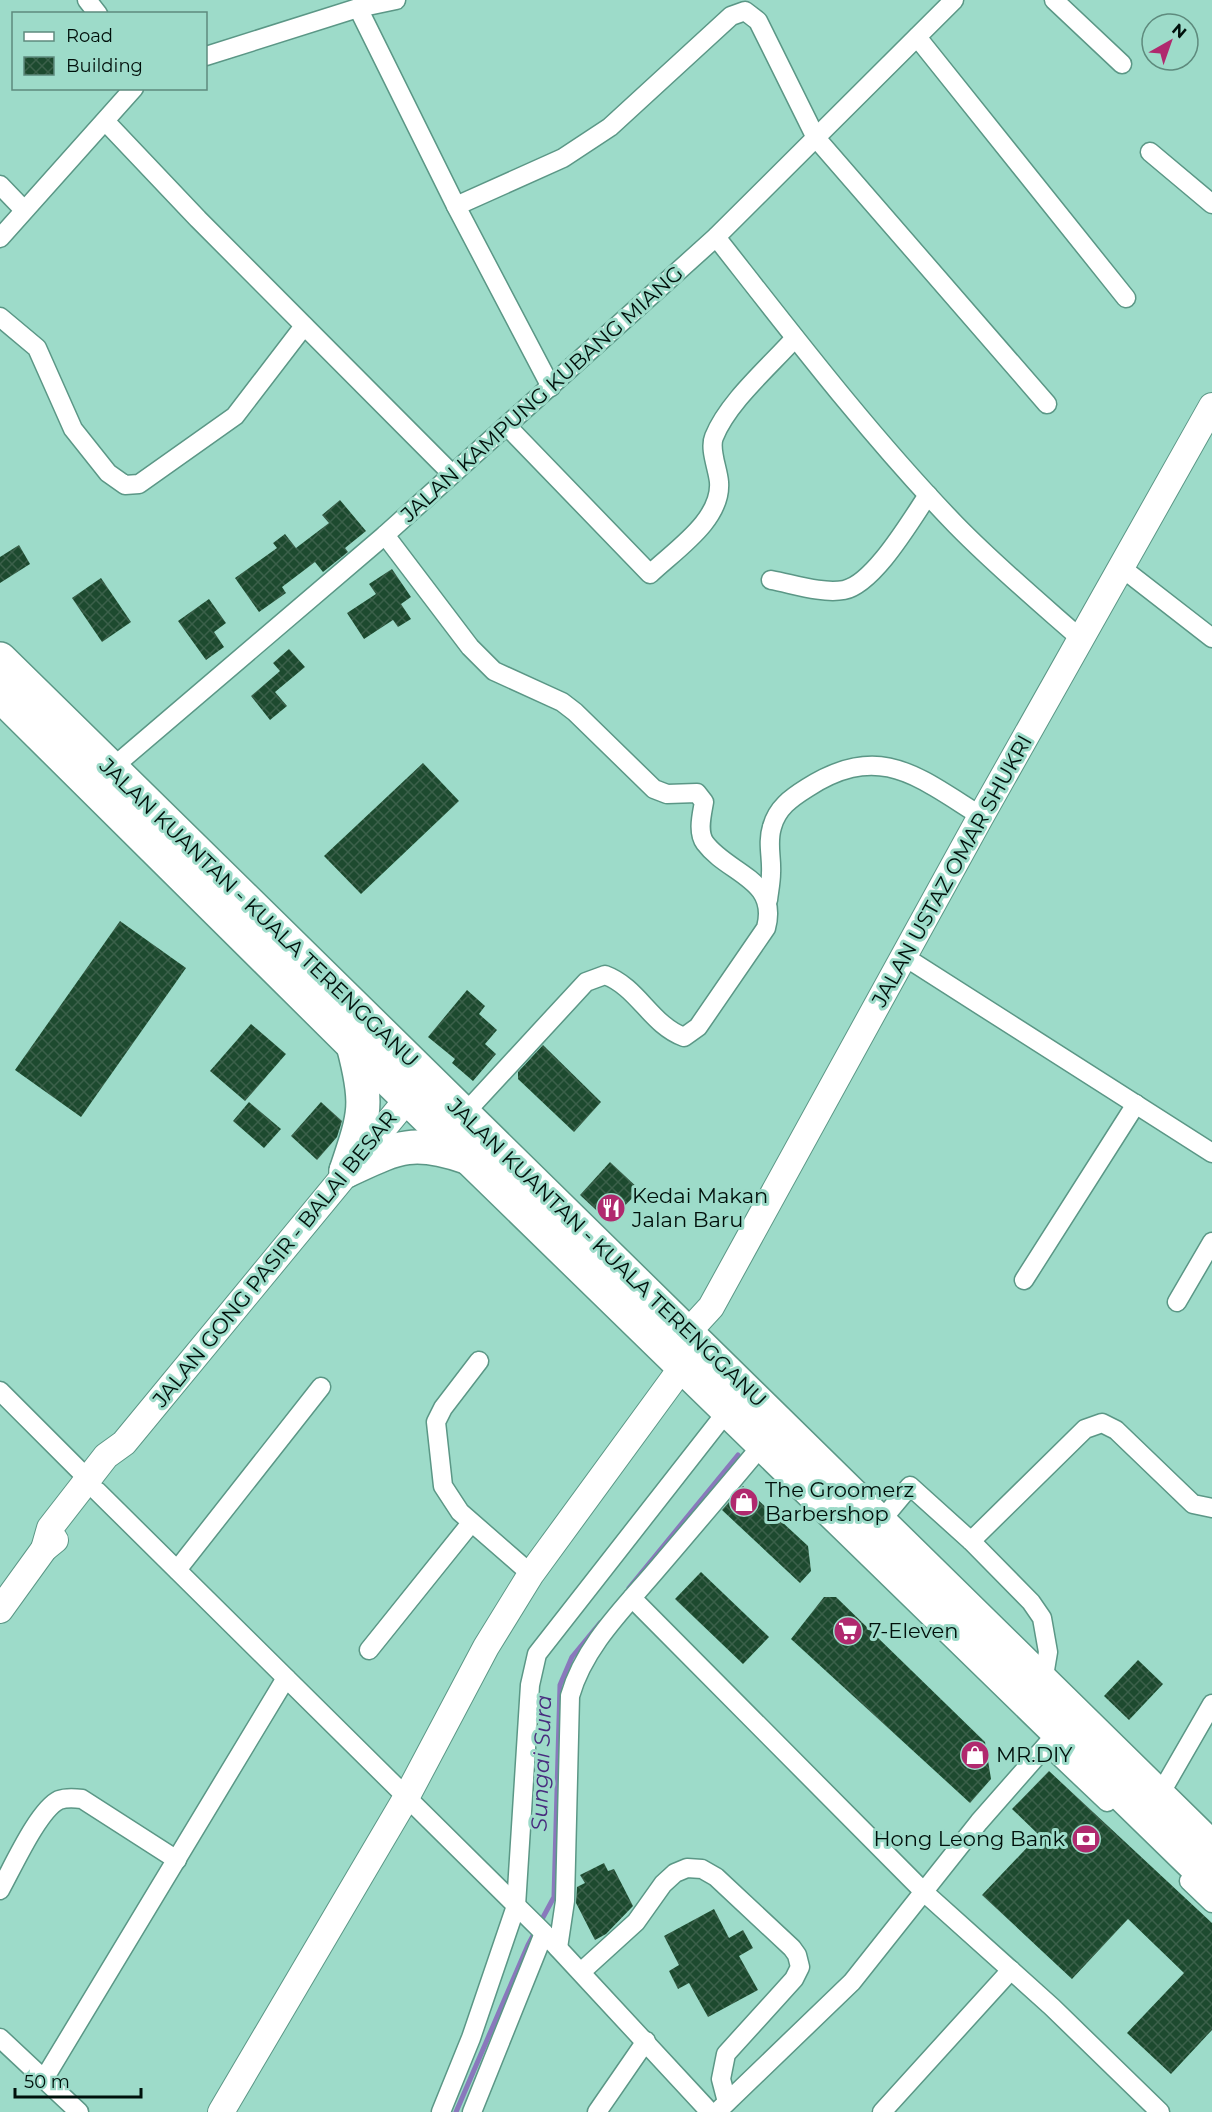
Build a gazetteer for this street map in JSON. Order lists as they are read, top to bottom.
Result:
{
  "streets": {
    "highway": ["JALAN KUANTAN - KUALA TERENGGANU"],
    "street": ["JALAN KAMPUNG KUBANG MIANG", "JALAN USTAZ OMAR SHUKRI", "JALAN GONG PASIR - BALAI BESAR"]
  },
  "crossings": [
    ["JALAN KAMPUNG KUBANG MIANG", "JALAN KUANTAN - KUALA TERENGGANU"],
    ["JALAN USTAZ OMAR SHUKRI", "JALAN KUANTAN - KUALA TERENGGANU"],
    ["JALAN KUANTAN - KUALA TERENGGANU", "JALAN GONG PASIR - BALAI BESAR"]
  ],
  "water": ["Sungai Sura"],
  "places": {
    "restaurant": ["Kedai Makan Jalan Baru"],
    "shop": ["The Groomerz Barbershop", "MR.DIY"],
    "supermarket": ["7-Eleven"],
    "bank": ["Hong Leong Bank"]
  },
  "legend": ["Road", "Building"],
  "scale_bar": "50 m",
  "north": "top right"
}
